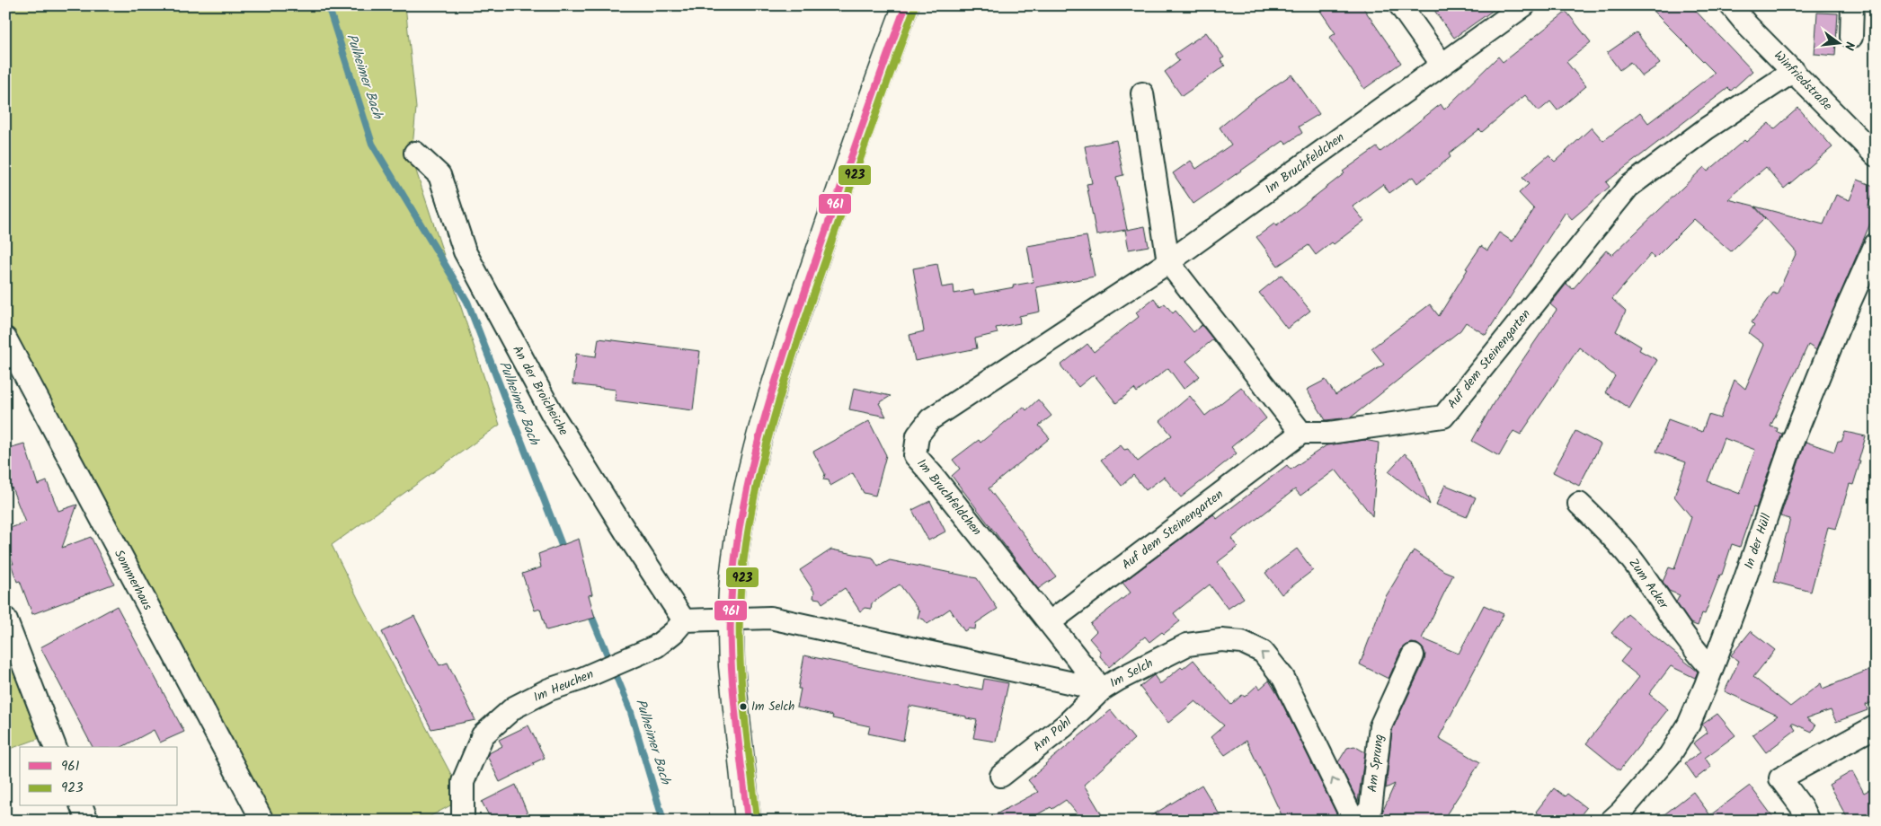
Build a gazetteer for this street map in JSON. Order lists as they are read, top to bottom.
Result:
{
  "streets": {
    "street": [
      "Winfriedstraße",
      "Im Bruchfeldchen",
      "Auf dem Steinengarten",
      "An der Broicheiche",
      "In der Hüll",
      "Sommerhaus",
      "Zum Acker",
      "Im Selch",
      "Im Heuchen",
      "Am Pohl",
      "Am Sprung"
    ]
  },
  "crossings": [
    ["Winfriedstraße", "Auf dem Steinengarten"],
    ["Im Bruchfeldchen", "Auf dem Steinengarten"],
    ["Im Bruchfeldchen", "Im Selch"],
    ["Im Bruchfeldchen", "Am Pohl"],
    ["An der Broicheiche", "Im Heuchen"],
    ["In der Hüll", "Zum Acker"],
    ["Im Selch", "Am Pohl"]
  ],
  "water": ["Pulheimer Bach"],
  "places": ["Im Selch"],
  "lines": ["transit line 961", "transit line 923"],
  "legend": ["961", "923"],
  "north": "right"
}
